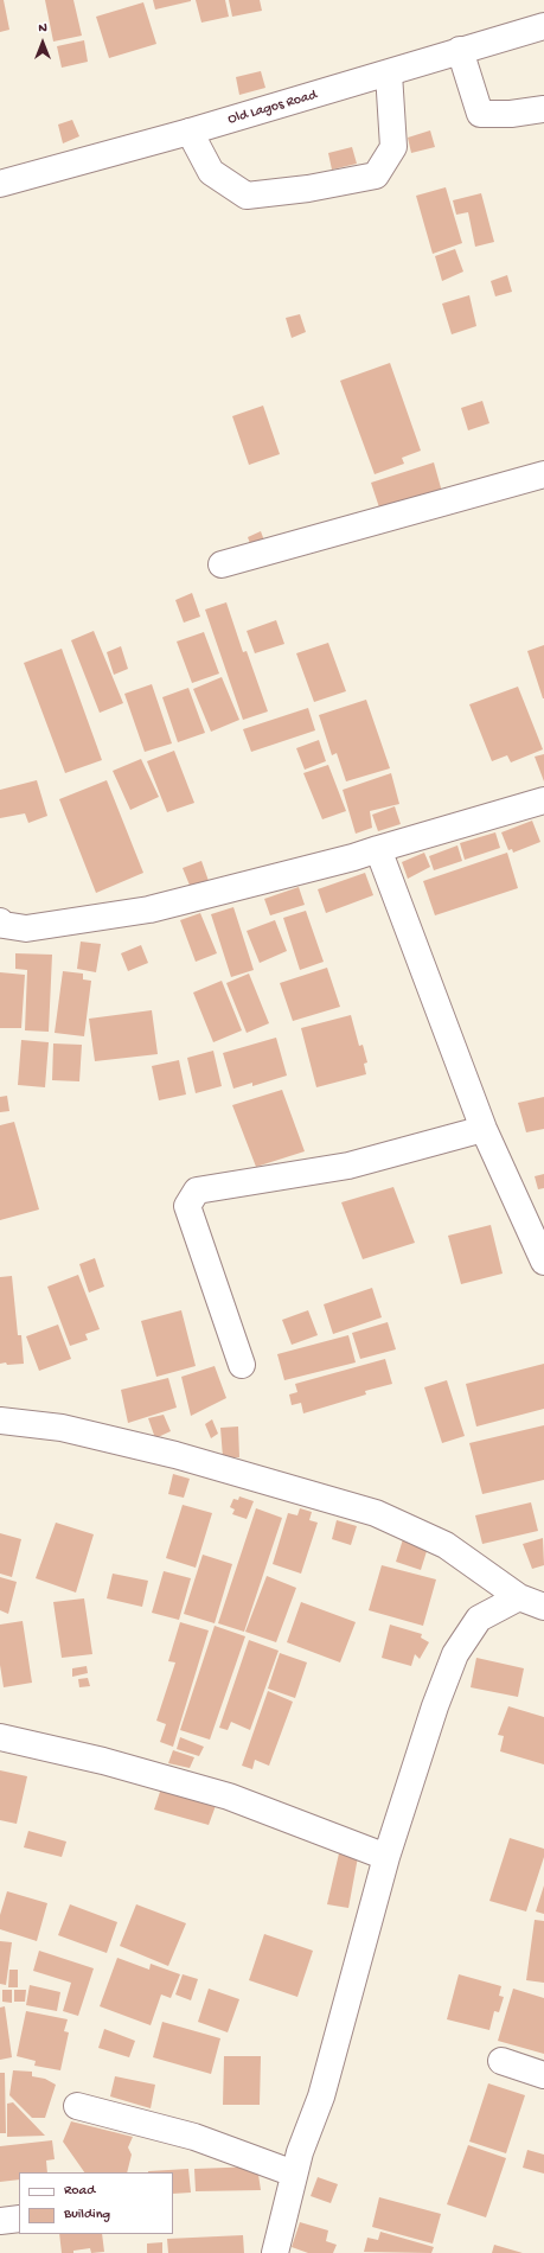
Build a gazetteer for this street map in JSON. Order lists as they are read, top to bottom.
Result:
{
  "streets": {
    "street": ["Old Lagos Road"]
  },
  "legend": ["Road", "Building"],
  "north": "top"
}
